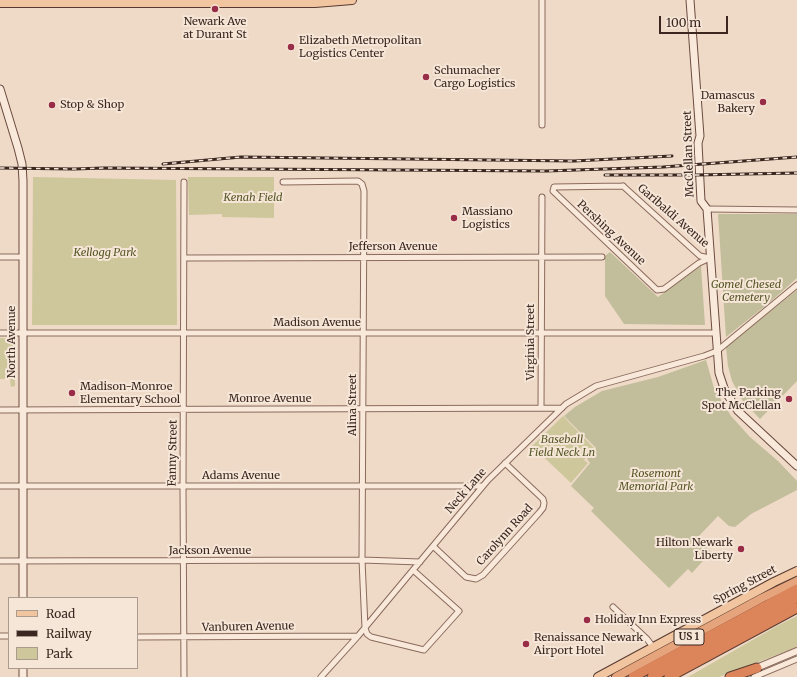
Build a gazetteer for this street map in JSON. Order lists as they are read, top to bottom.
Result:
{
  "streets": {
    "highway": ["US 1"],
    "main road": ["McClellan Street", "North Avenue", "Spring Street"],
    "street": [
      "Garibaldi Avenue",
      "Pershing Avenue",
      "Jefferson Avenue",
      "Madison Avenue",
      "Virginia Street",
      "Monroe Avenue",
      "Alina Street",
      "Fanny Street",
      "Adams Avenue",
      "Neck Lane",
      "Carolynn Road",
      "Jackson Avenue",
      "Vanburen Avenue"
    ]
  },
  "crossings": [
    ["McClellan Street", "Garibaldi Avenue"],
    ["McClellan Street", "Pershing Avenue"],
    ["McClellan Street", "Madison Avenue"],
    ["McClellan Street", "Neck Lane"],
    ["Garibaldi Avenue", "Pershing Avenue"],
    ["Jefferson Avenue", "Virginia Street"],
    ["Jefferson Avenue", "Alina Street"],
    ["Jefferson Avenue", "Fanny Street"],
    ["Madison Avenue", "North Avenue"],
    ["Madison Avenue", "Virginia Street"],
    ["Madison Avenue", "Alina Street"],
    ["Madison Avenue", "Fanny Street"],
    ["North Avenue", "Monroe Avenue"],
    ["North Avenue", "Adams Avenue"],
    ["North Avenue", "Jackson Avenue"],
    ["Virginia Street", "Monroe Avenue"],
    ["Monroe Avenue", "Alina Street"],
    ["Monroe Avenue", "Fanny Street"],
    ["Alina Street", "Adams Avenue"],
    ["Alina Street", "Neck Lane"],
    ["Alina Street", "Jackson Avenue"],
    ["Fanny Street", "Adams Avenue"],
    ["Fanny Street", "Jackson Avenue"],
    ["Fanny Street", "Vanburen Avenue"],
    ["Adams Avenue", "Neck Lane"],
    ["Neck Lane", "Carolynn Road"],
    ["Neck Lane", "Jackson Avenue"],
    ["Neck Lane", "Vanburen Avenue"]
  ],
  "parks": [
    "Kenah Field",
    "Kellogg Park",
    "Gomel Chesed Cemetery",
    "Baseball Field Neck Ln",
    "Rosemont Memorial Park"
  ],
  "places": [
    "Newark Ave at Durant St",
    "Elizabeth Metropolitan Logistics Center",
    "Schumacher Cargo Logistics",
    "Damascus Bakery",
    "Stop & Shop",
    "Massiano Logistics",
    "Madison-Monroe Elementary School",
    "The Parking Spot McClellan",
    "Hilton Newark Liberty",
    "Holiday Inn Express",
    "Renaissance Newark Airport Hotel"
  ],
  "legend": ["Road", "Railway", "Park"],
  "scale_bar": "100 m"
}
